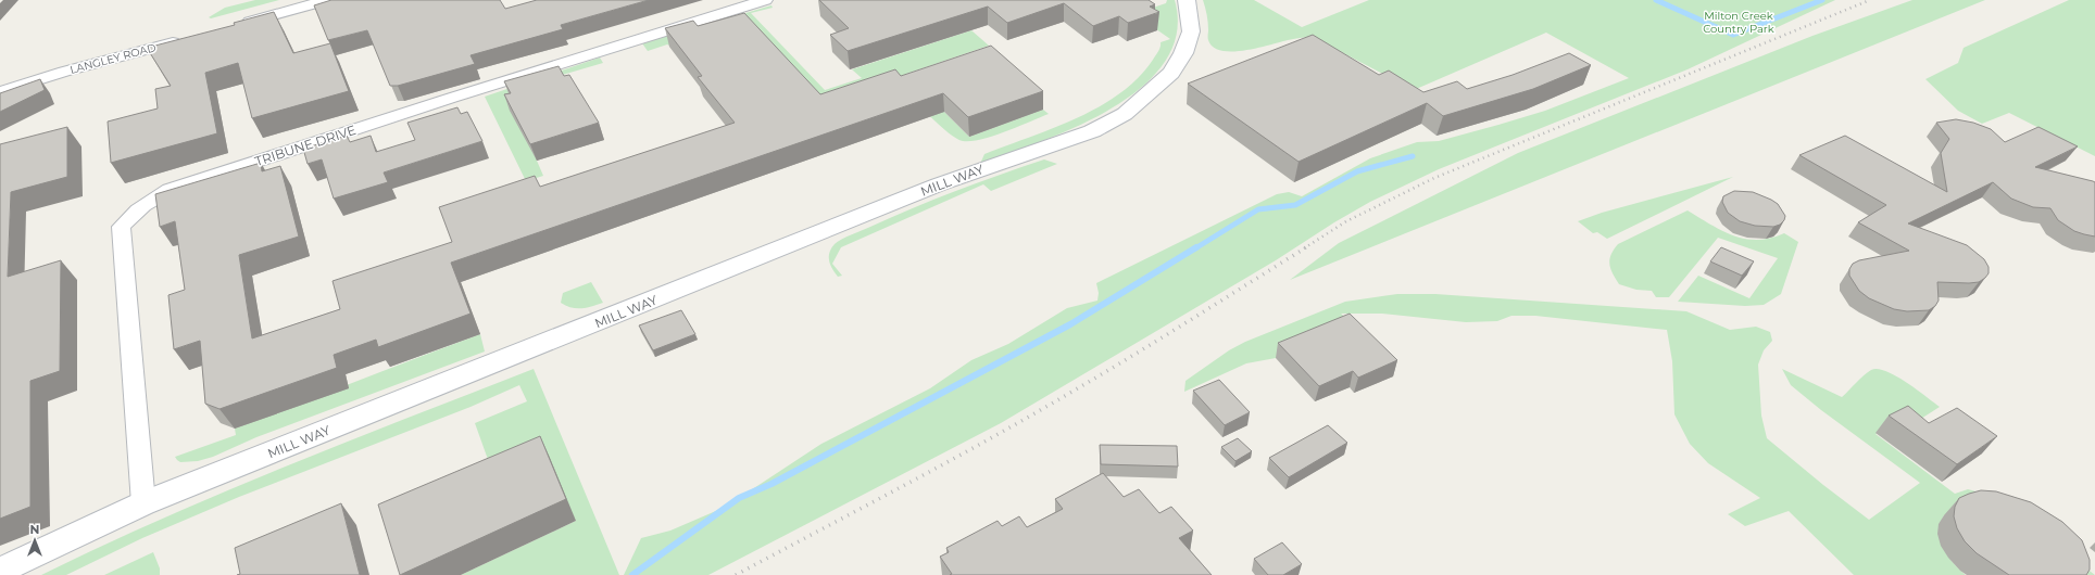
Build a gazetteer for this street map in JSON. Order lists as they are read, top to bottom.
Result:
{
  "streets": {
    "street": ["LANGLEY ROAD", "TRIBUNE DRIVE", "MILL WAY"]
  },
  "crossings": [
    ["TRIBUNE DRIVE", "MILL WAY"]
  ],
  "parks": ["Milton Creek Country Park"],
  "north": "top"
}
